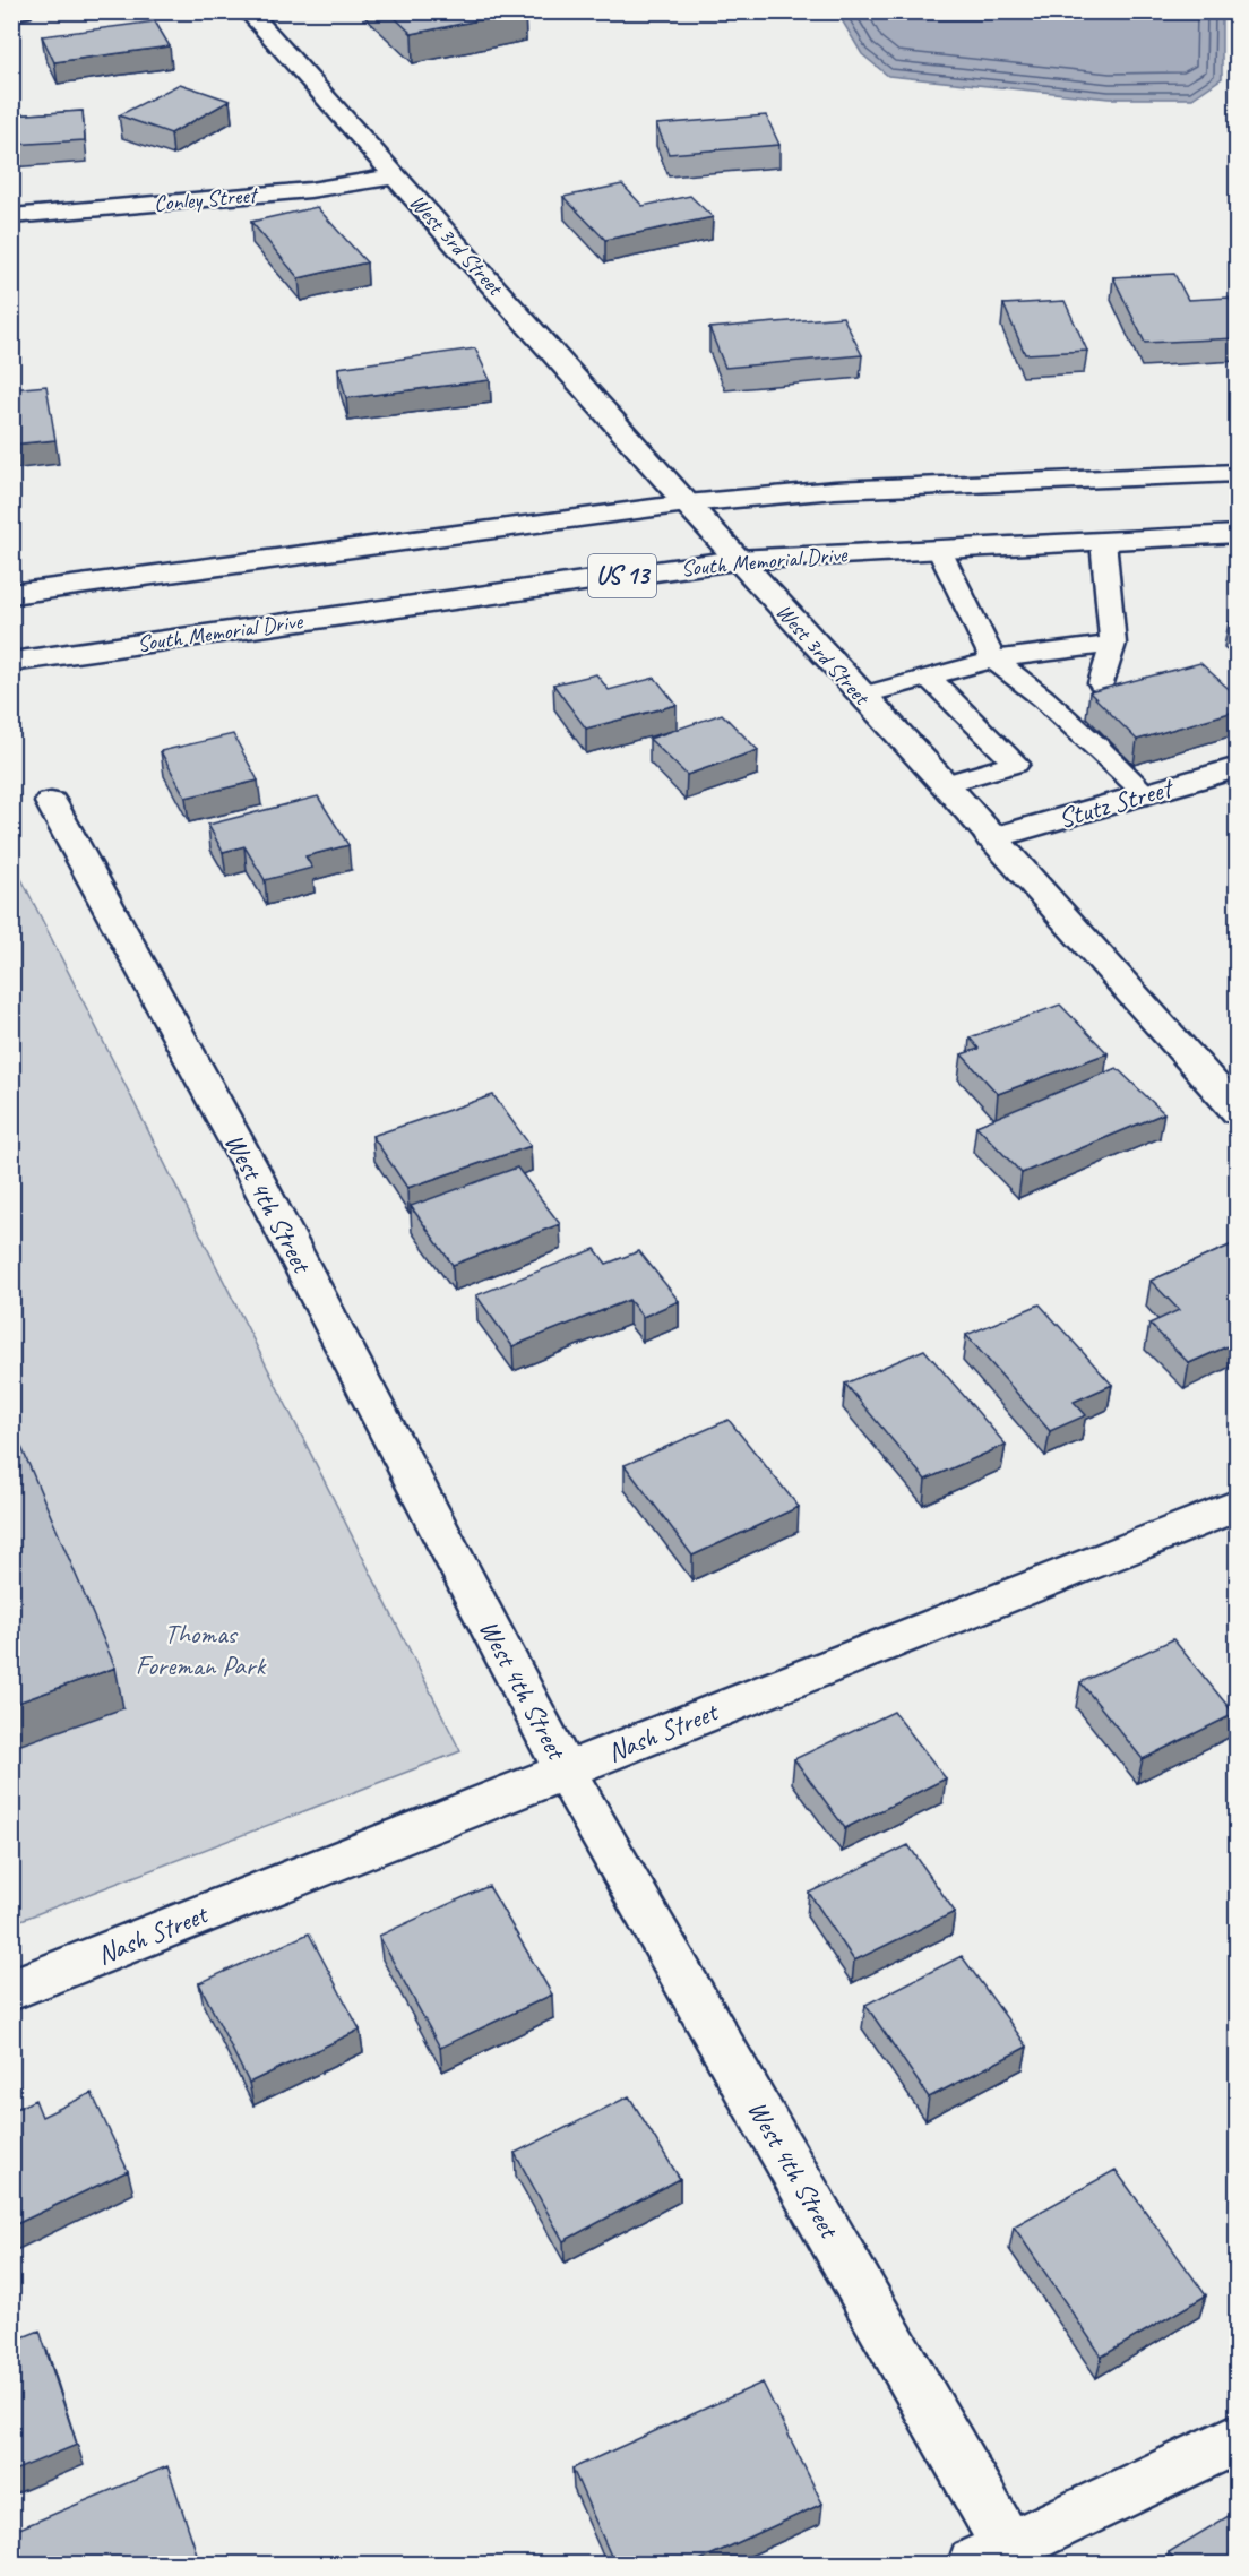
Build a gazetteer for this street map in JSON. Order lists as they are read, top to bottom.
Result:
{
  "streets": {
    "street": [
      "Conley Street",
      "West 3rd Street",
      "South Memorial Drive",
      "US 13",
      "Stutz Street",
      "West 4th Street",
      "Nash Street"
    ]
  },
  "crossings": [
    ["Conley Street", "West 3rd Street"],
    ["West 3rd Street", "South Memorial Drive"],
    ["West 3rd Street", "US 13"],
    ["West 3rd Street", "Stutz Street"],
    ["West 4th Street", "Nash Street"]
  ],
  "parks": ["Thomas Foreman Park"]
}
